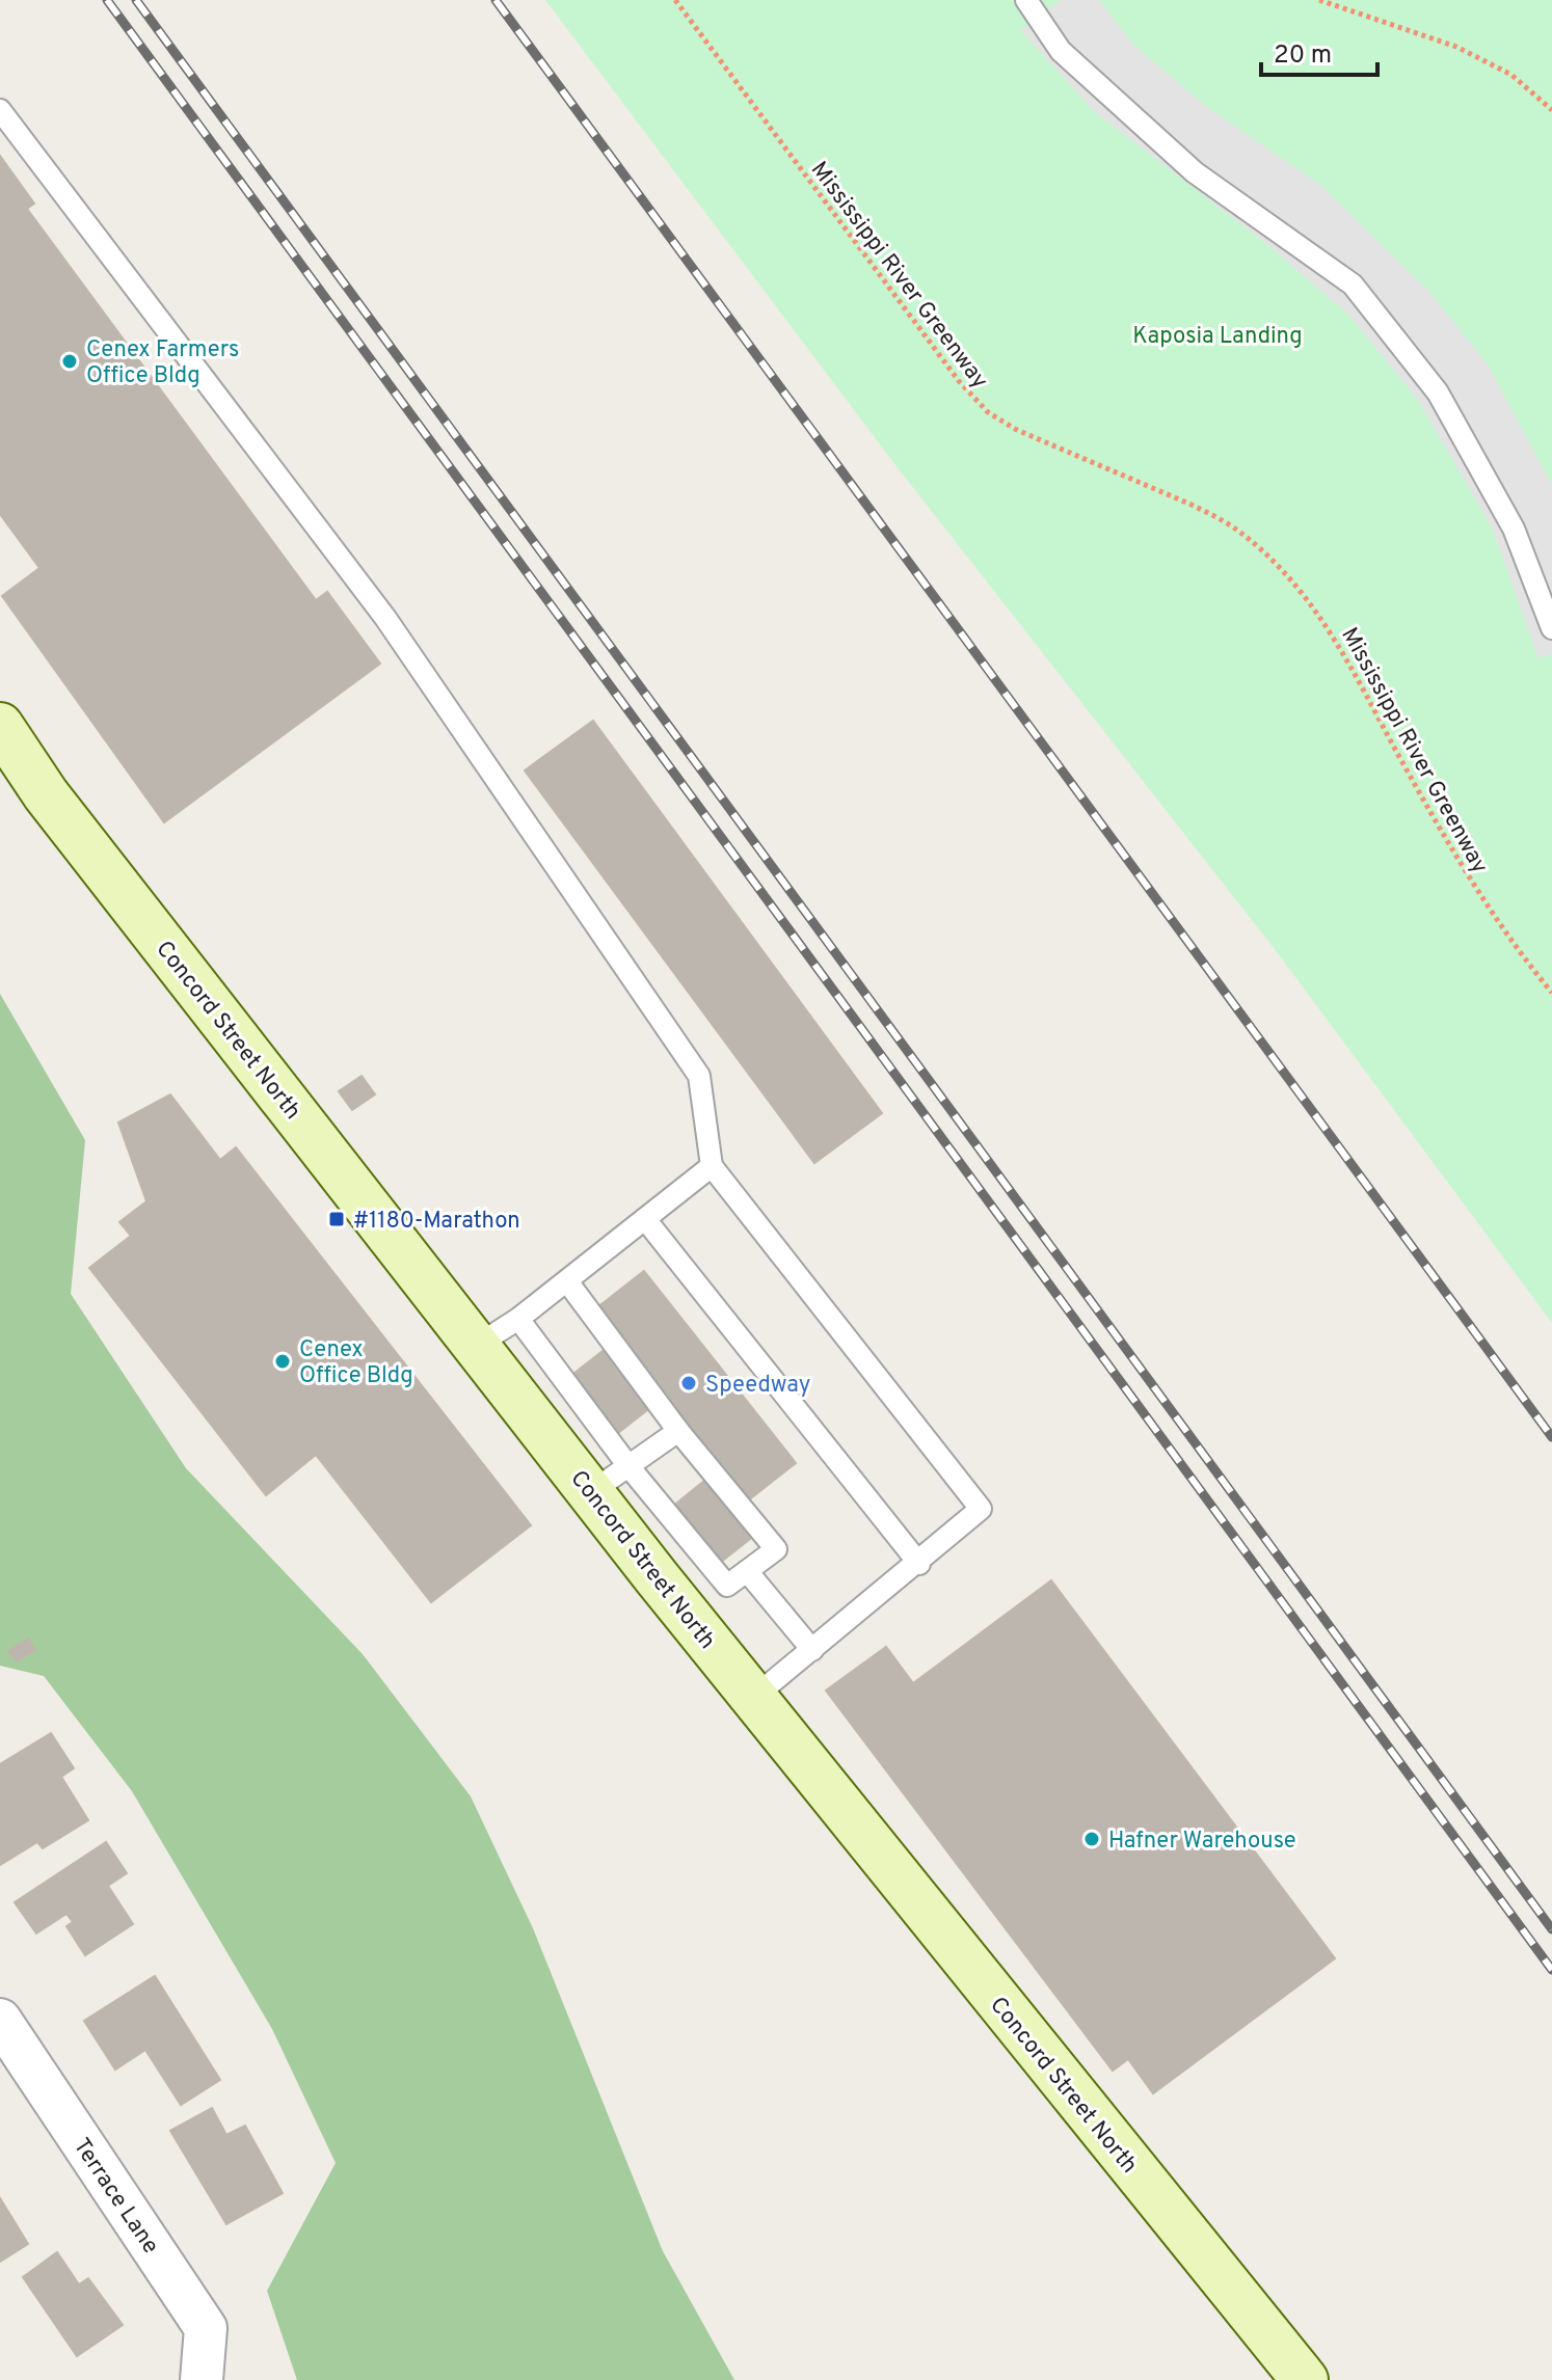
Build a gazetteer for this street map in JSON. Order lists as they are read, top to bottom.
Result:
{
  "streets": {
    "main road": ["Concord Street North"],
    "street": ["Terrace Lane"],
    "path": ["Mississippi River Greenway"]
  },
  "parks": ["Kaposia Landing"],
  "places": {
    "other": [
      "Cenex Farmers Office Bldg",
      "Cenex Office Bldg",
      "Speedway",
      "Hafner Warehouse"
    ],
    "transit": ["#1180-Marathon"]
  },
  "scale_bar": "20 m"
}
